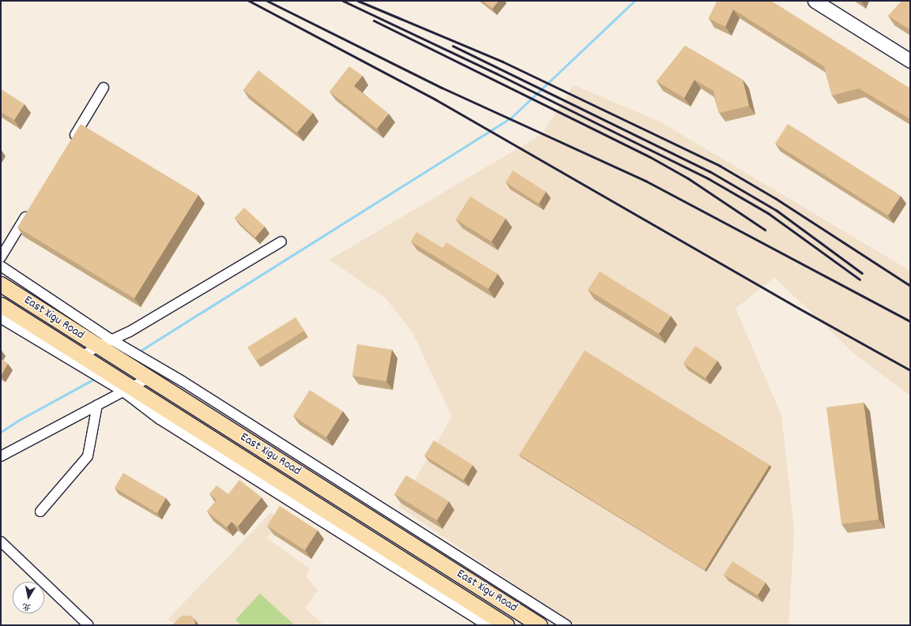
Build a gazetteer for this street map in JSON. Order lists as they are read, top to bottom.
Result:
{
  "streets": {
    "main road": ["East Xigu Road"]
  },
  "north": "bottom"
}
